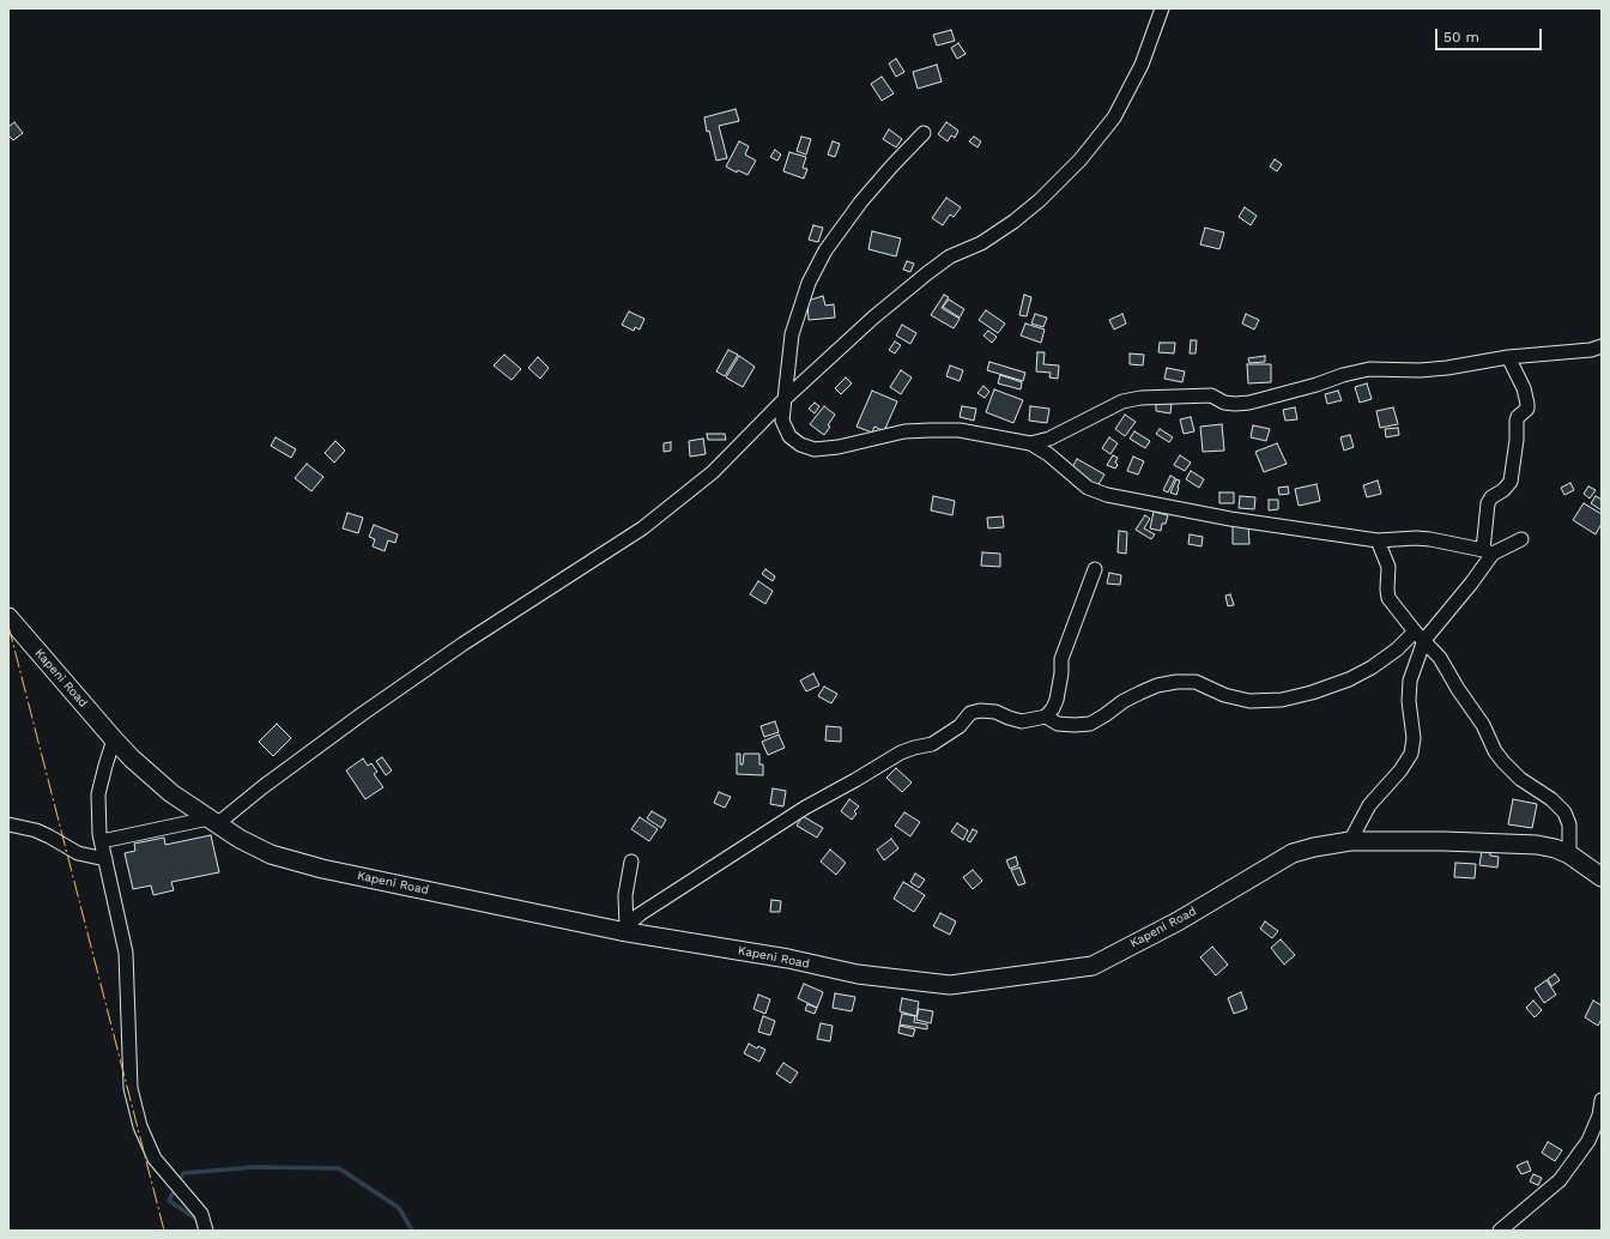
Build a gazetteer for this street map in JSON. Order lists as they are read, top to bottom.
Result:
{
  "streets": {
    "main road": ["Kapeni Road"]
  },
  "scale_bar": "50 m"
}
